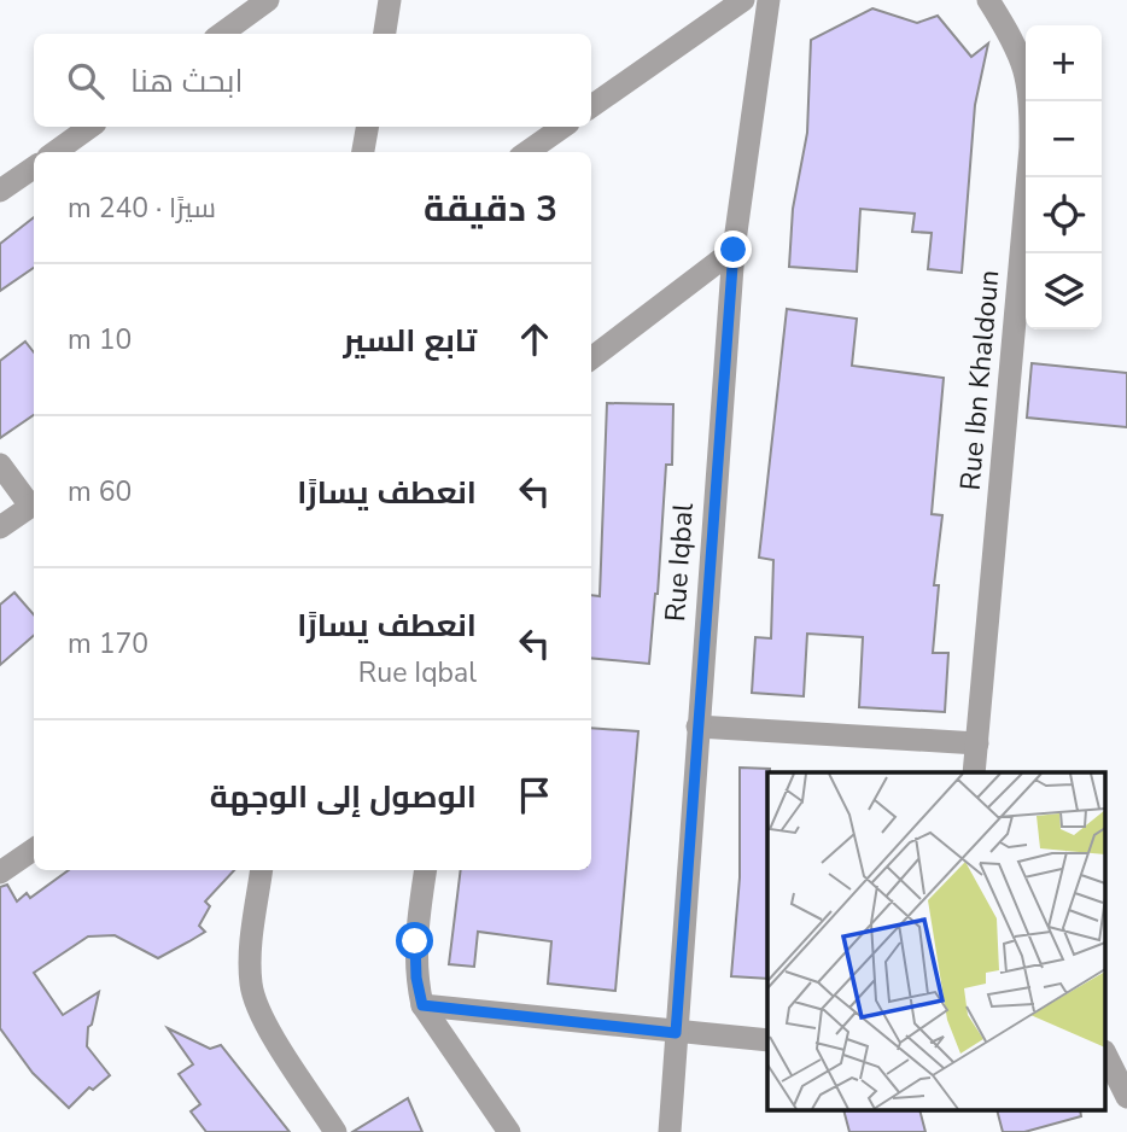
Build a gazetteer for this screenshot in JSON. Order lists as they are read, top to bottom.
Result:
{
  "streets": {
    "street": ["Rue Ibn Khaldoun", "Rue Iqbal"]
  },
  "page": {
    "map_buttons": ["+", "−"],
    "search": "ابحث هنا",
    "heading": ["3 دقيقة", "سيرًا · 240 m"],
    "list": [
      ["تابع السير", "10 m"],
      ["انعطف يسارًا", "60 m"],
      ["انعطف يسارًا", "Rue Iqbal", "170 m"],
      "الوصول إلى الوجهة"
    ]
  }
}
